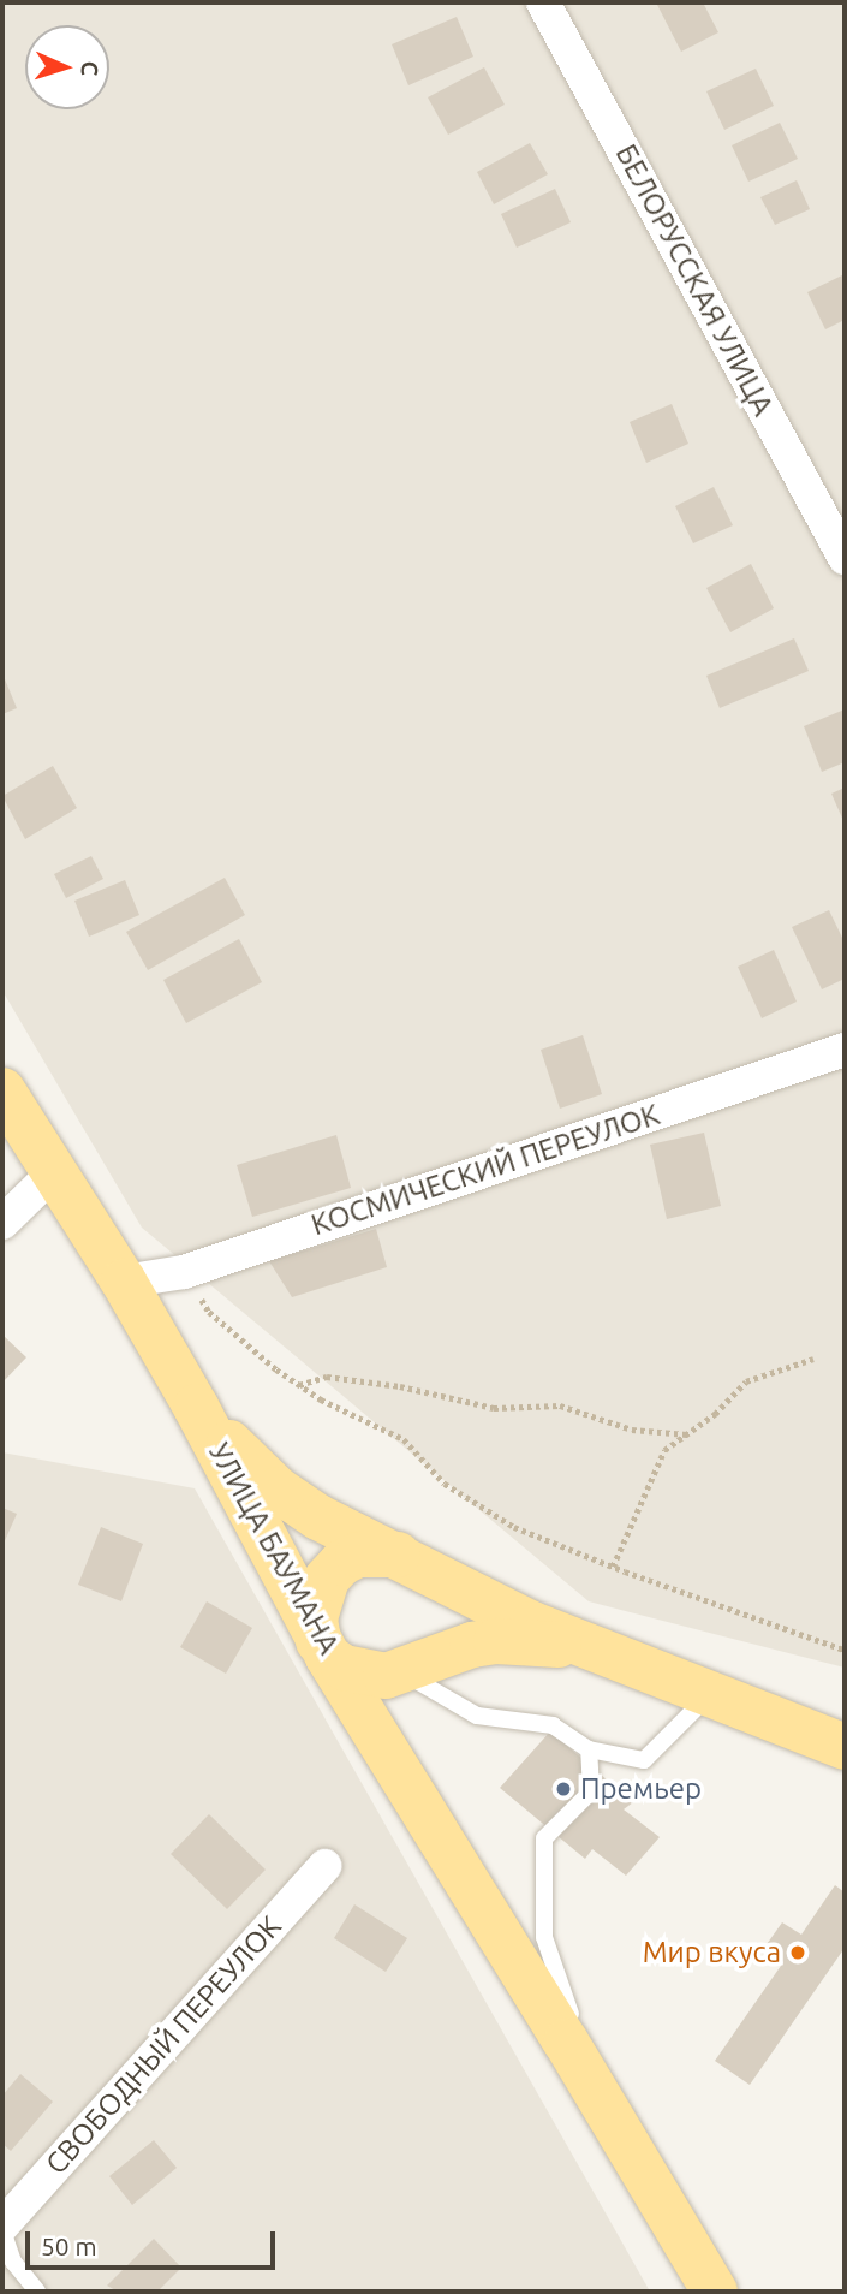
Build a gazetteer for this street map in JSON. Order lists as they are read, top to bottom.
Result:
{
  "streets": {
    "main road": ["УЛИЦА БАУМАНА"],
    "street": ["БЕЛОРУССКАЯ УЛИЦА", "КОСМИЧЕСКИЙ ПЕРЕУЛОК", "СВОБОДНЫЙ ПЕРЕУЛОК"]
  },
  "crossings": [
    ["КОСМИЧЕСКИЙ ПЕРЕУЛОК", "УЛИЦА БАУМАНА"]
  ],
  "places": ["Премьер", "Мир вкуса"],
  "scale_bar": "50 m",
  "north": "right"
}
